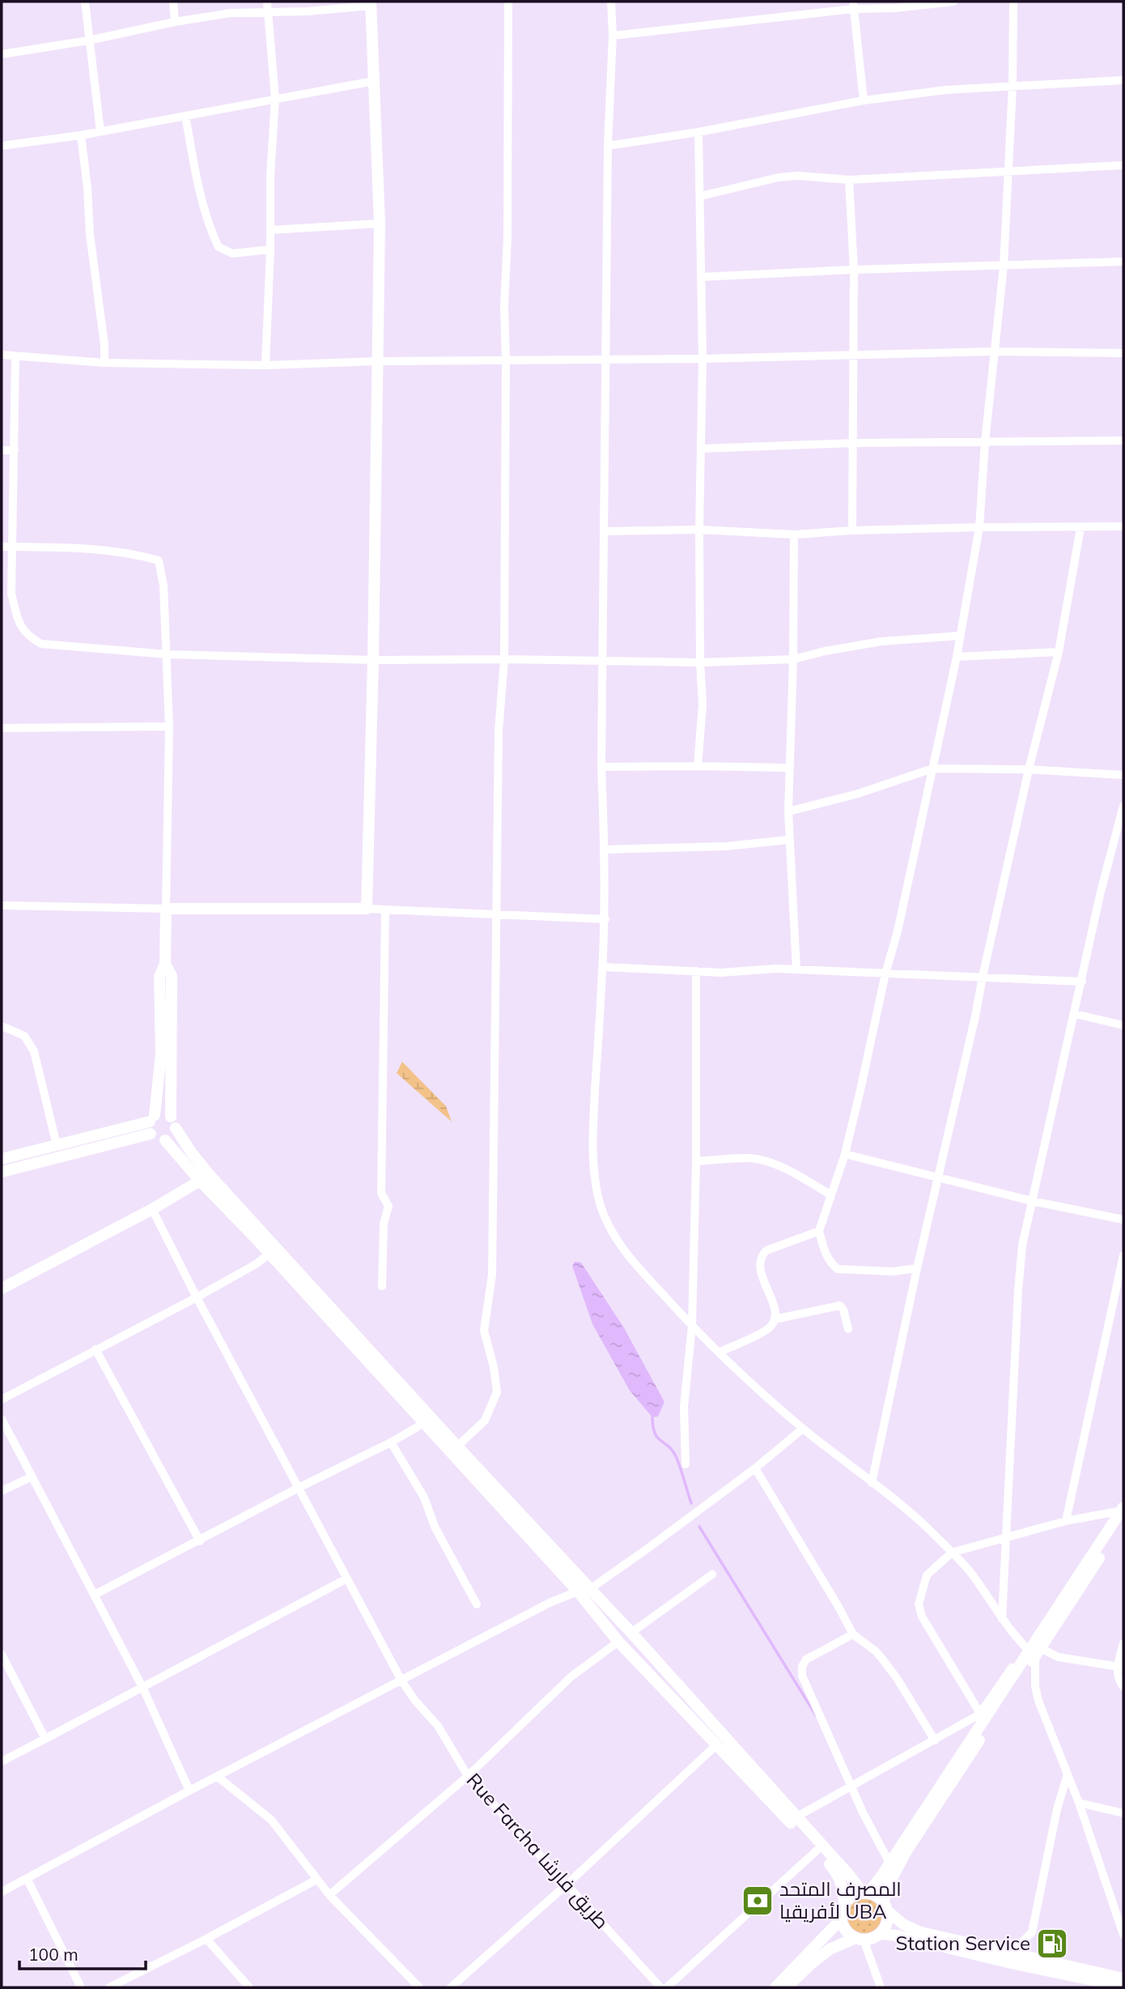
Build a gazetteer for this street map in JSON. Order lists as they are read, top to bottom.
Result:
{
  "streets": {
    "street": ["Rue Farcha طريق فارشا"]
  },
  "places": {
    "bank": ["المصرف المتحد لأفريقيا UBA"],
    "fuel station": ["Station Service"]
  },
  "scale_bar": "100 m"
}
